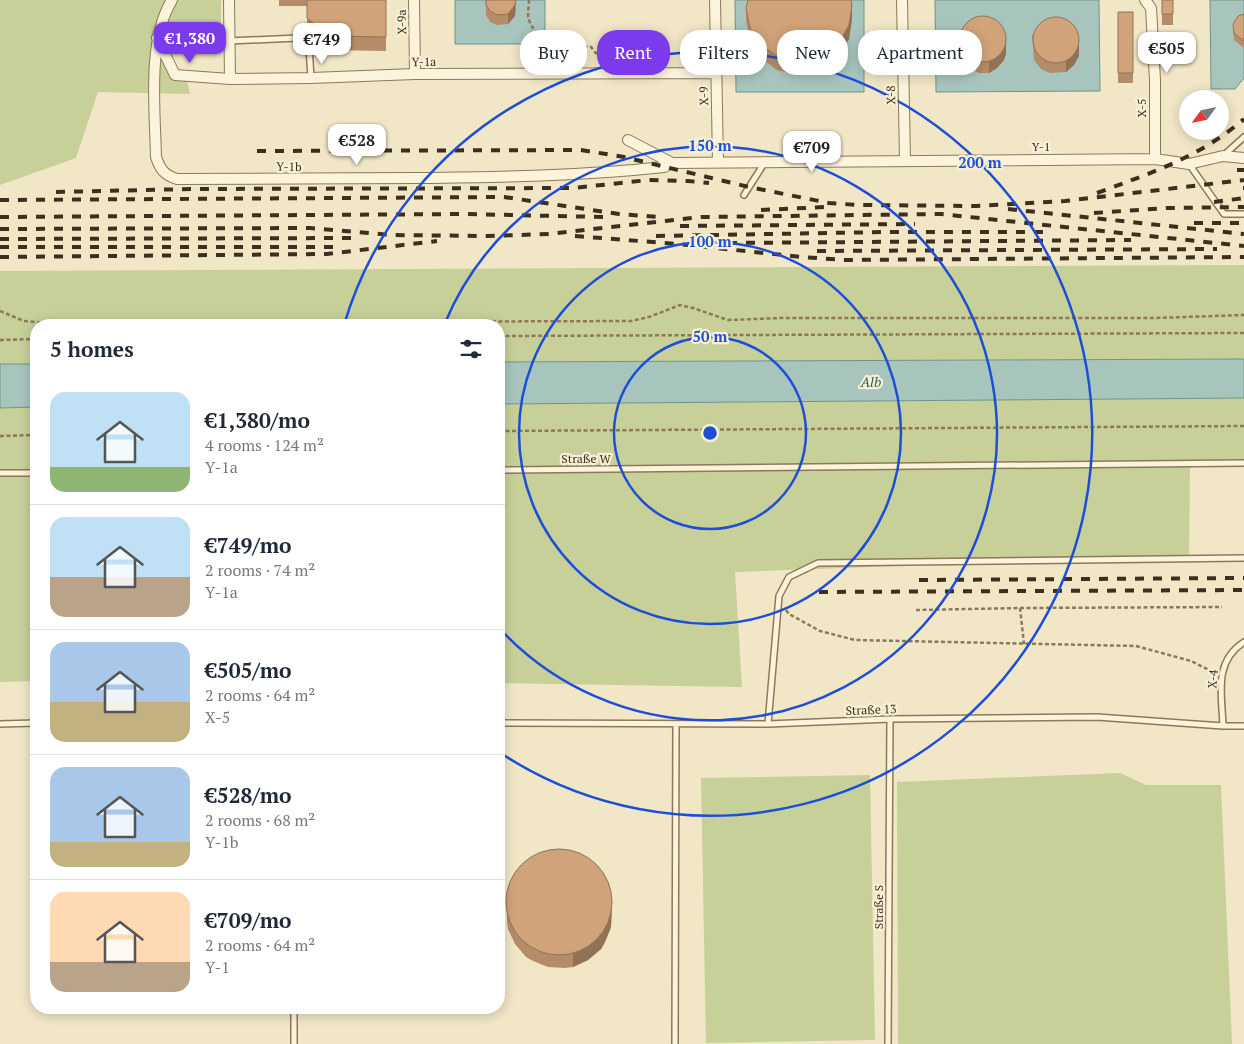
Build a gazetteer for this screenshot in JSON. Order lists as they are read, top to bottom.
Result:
{
  "streets": {
    "street": [
      "X-9a",
      "Y-1a",
      "X-8",
      "X-9",
      "X-5",
      "Y-1",
      "Y-1b"
    ],
    "lane": [
      "Straße W",
      "X-4",
      "Straße 13",
      "Straße S"
    ]
  },
  "crossings": [
    ["X-9a", "Y-1a"],
    ["Y-1a", "Y-1b"],
    ["X-8", "Y-1"],
    ["X-9", "Y-1"],
    ["X-9", "Y-1b"],
    ["X-5", "Y-1"],
    ["Y-1", "Y-1b"],
    ["X-4", "Straße 13"],
    ["Straße 13", "Straße S"]
  ],
  "water": ["Alb"],
  "north": "bottom left",
  "page": {
    "price": [
      "€1,380",
      "€749",
      "€505",
      "€528",
      "€709"
    ],
    "chip": [
      "Buy",
      "Rent",
      "Filters",
      "New",
      "Apartment"
    ],
    "heading": "5 homes",
    "list": [
      {
        "name": "€1,380/mo",
        "note": "4 rooms · 124 m² · Y-1a"
      },
      {
        "name": "€749/mo",
        "note": "2 rooms · 74 m² · Y-1a"
      },
      {
        "name": "€505/mo",
        "note": "2 rooms · 64 m² · X-5"
      },
      {
        "name": "€528/mo",
        "note": "2 rooms · 68 m² · Y-1b"
      },
      {
        "name": "€709/mo",
        "note": "2 rooms · 64 m² · Y-1"
      }
    ]
  },
  "rings": [
    "150 m",
    "200 m",
    "100 m",
    "50 m"
  ]
}
